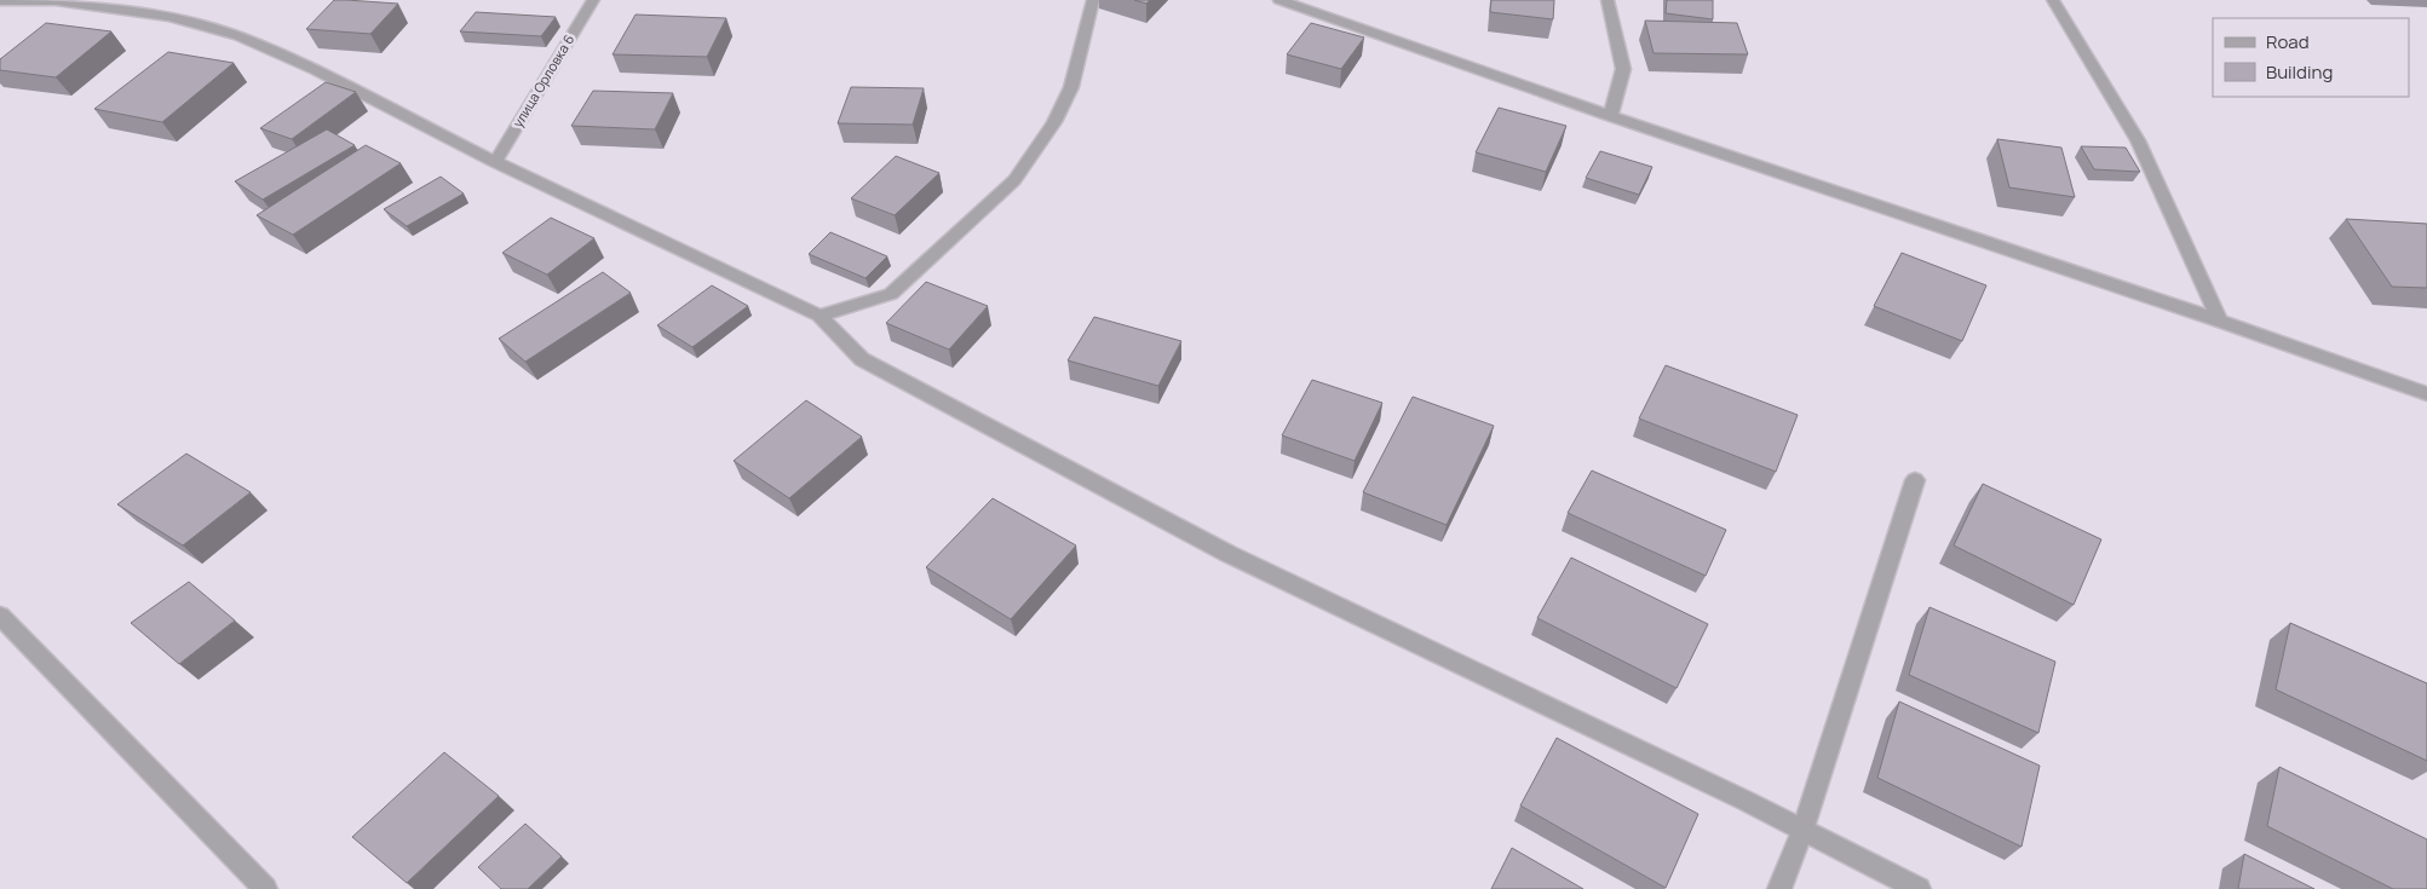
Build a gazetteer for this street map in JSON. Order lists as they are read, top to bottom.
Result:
{
  "streets": {
    "street": ["улица Орловка 6"]
  },
  "legend": ["Road", "Building"]
}
